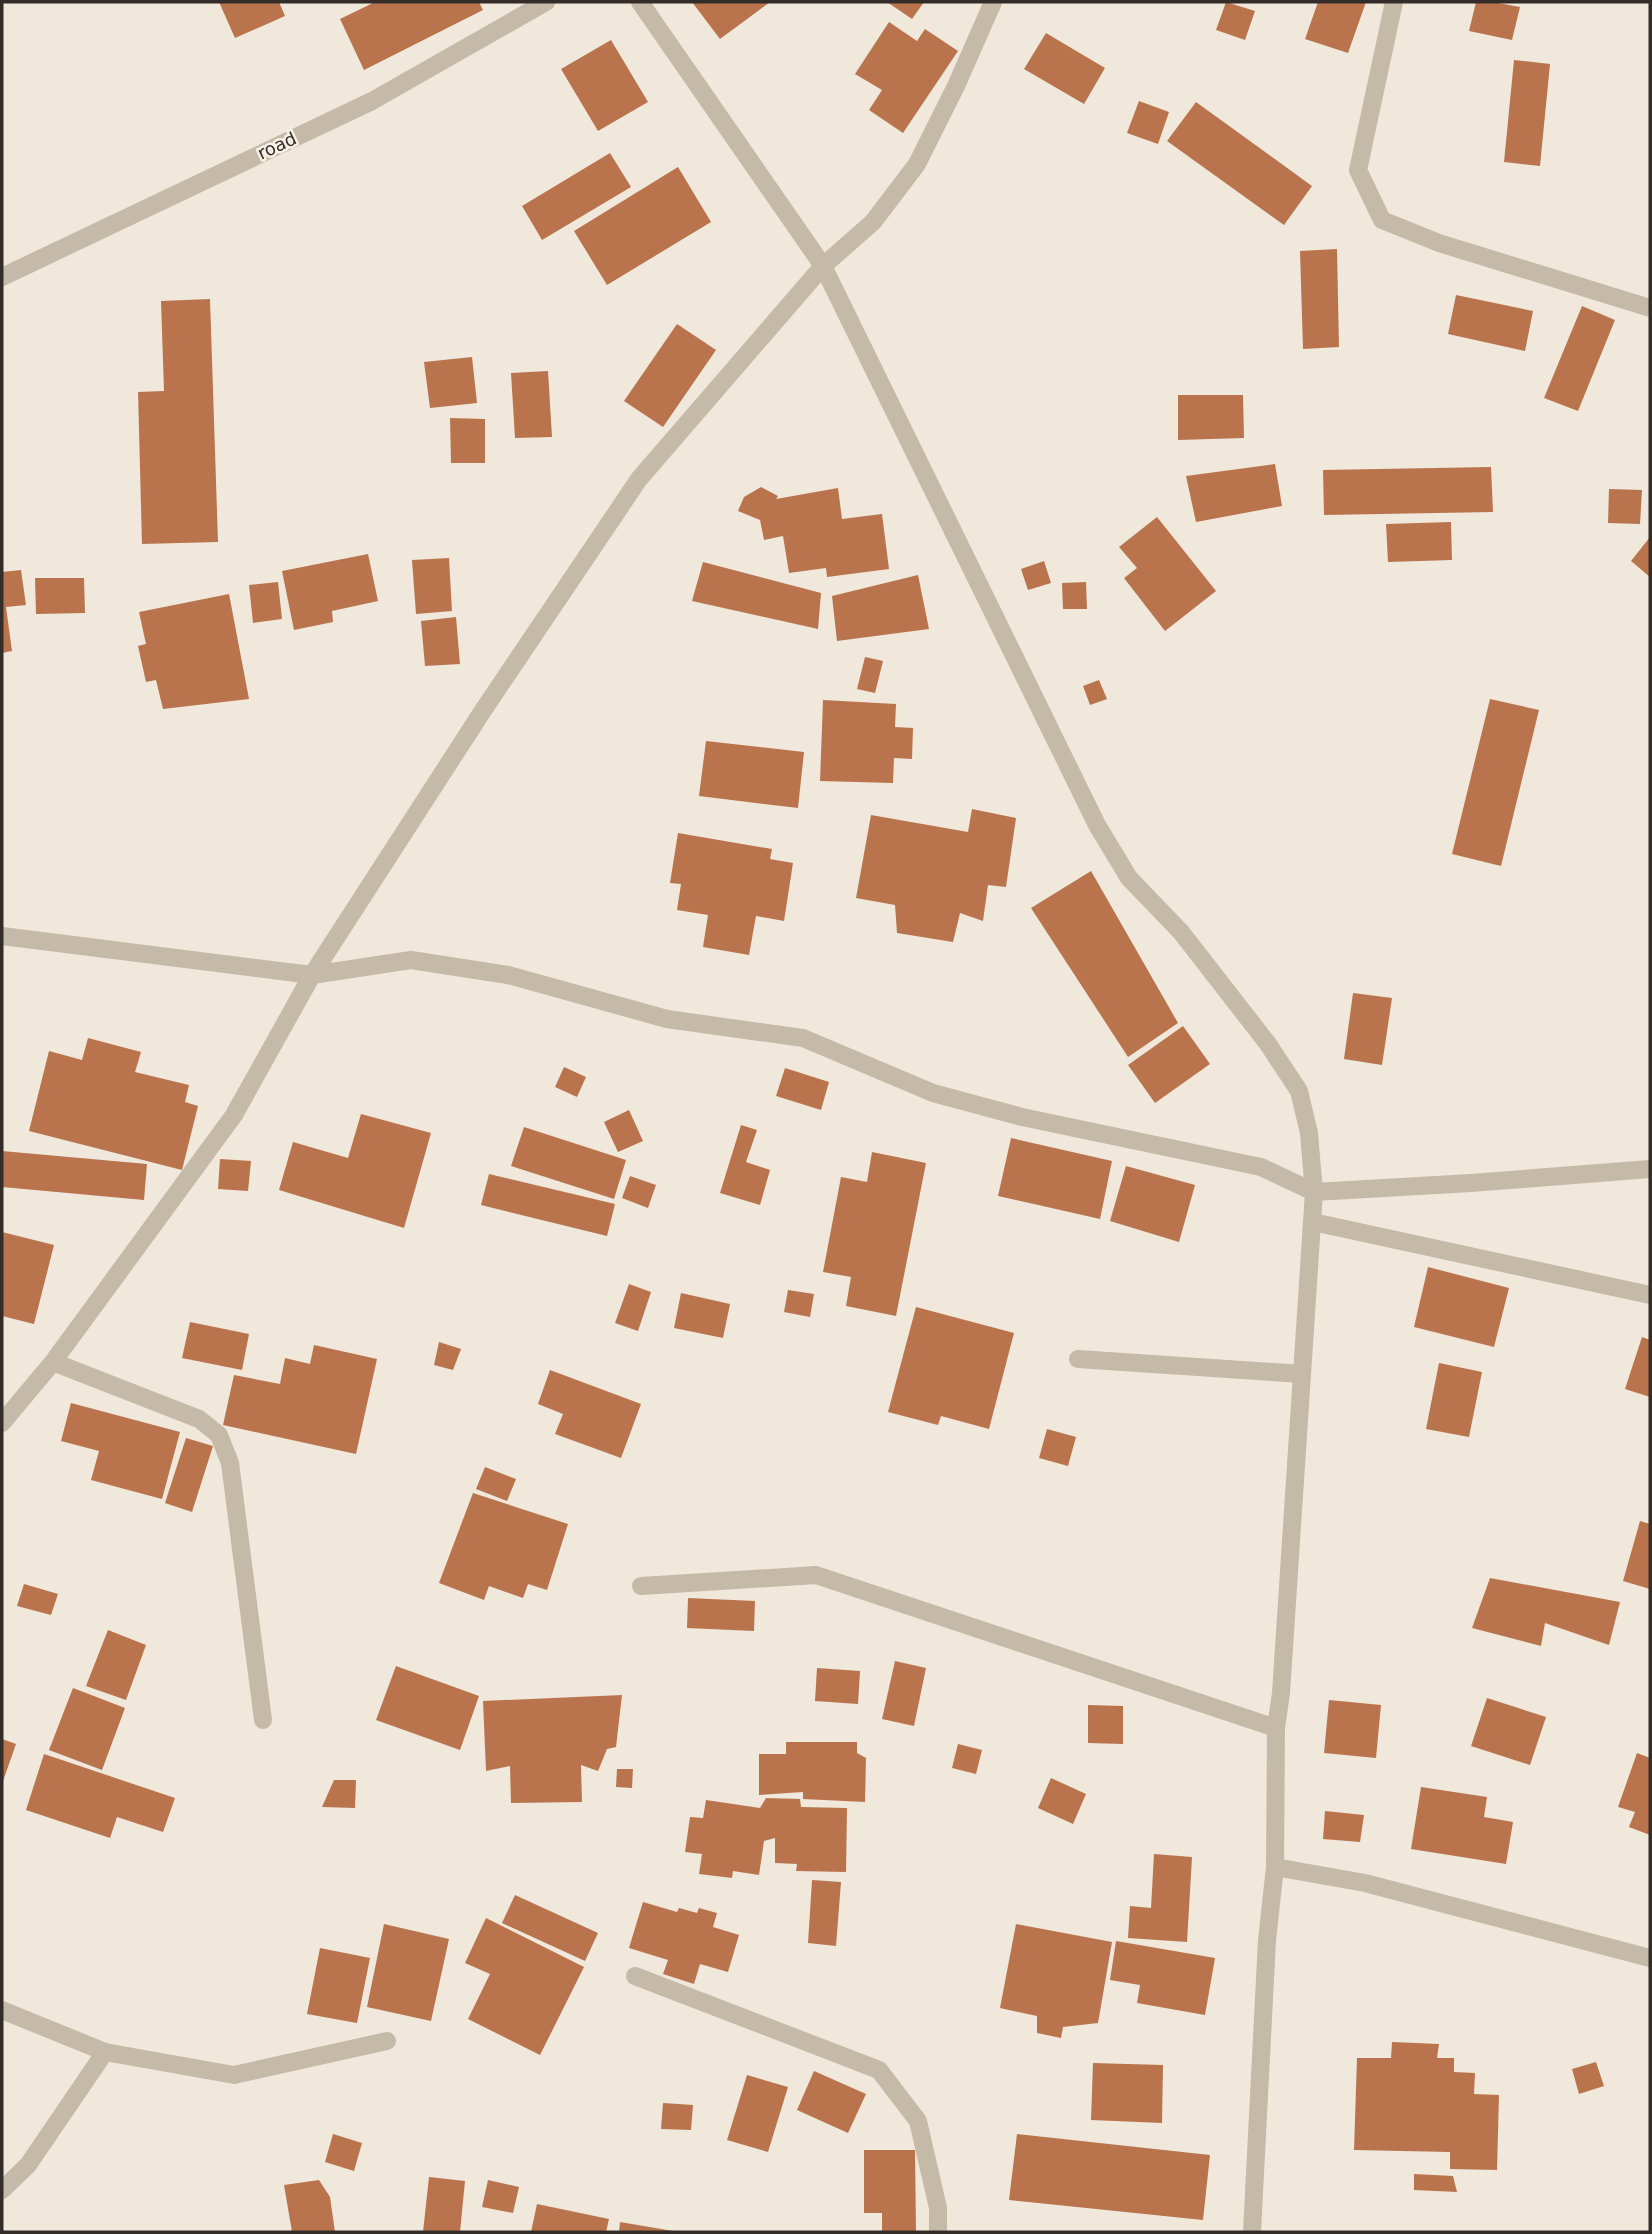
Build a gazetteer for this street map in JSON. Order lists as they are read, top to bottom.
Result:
{
  "streets": {
    "street": ["road"]
  }
}
